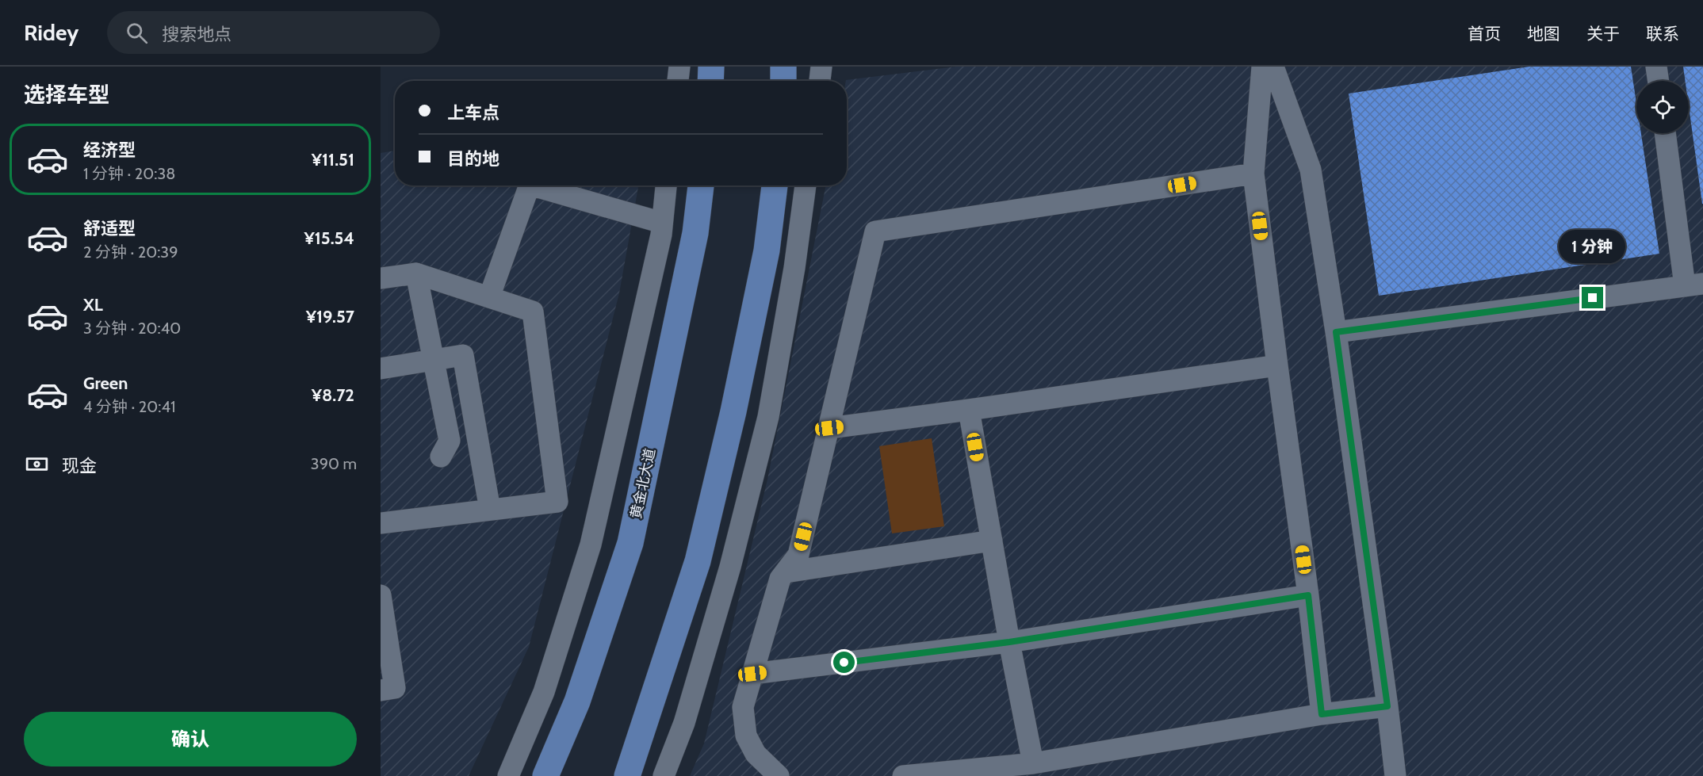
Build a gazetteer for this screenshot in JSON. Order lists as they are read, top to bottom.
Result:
{
  "streets": {
    "main road": ["黄金北大道"]
  },
  "page": {
    "header": "Ridey",
    "search": "搜索地点",
    "nav": [
      "首页",
      "地图",
      "关于",
      "联系"
    ],
    "heading": "选择车型",
    "banner": ["上车点", "目的地"],
    "list": [
      {
        "name": "经济型",
        "note": "1 分钟 · 20:38",
        "value": "¥11.51"
      },
      {
        "name": "舒适型",
        "note": "2 分钟 · 20:39",
        "value": "¥15.54"
      },
      {
        "name": "XL",
        "note": "3 分钟 · 20:40",
        "value": "¥19.57"
      },
      {
        "name": "Green",
        "note": "4 分钟 · 20:41",
        "value": "¥8.72"
      }
    ],
    "bubble": "1 分钟",
    "pay": ["现金", "390 m"],
    "buttons": "确认"
  }
}
